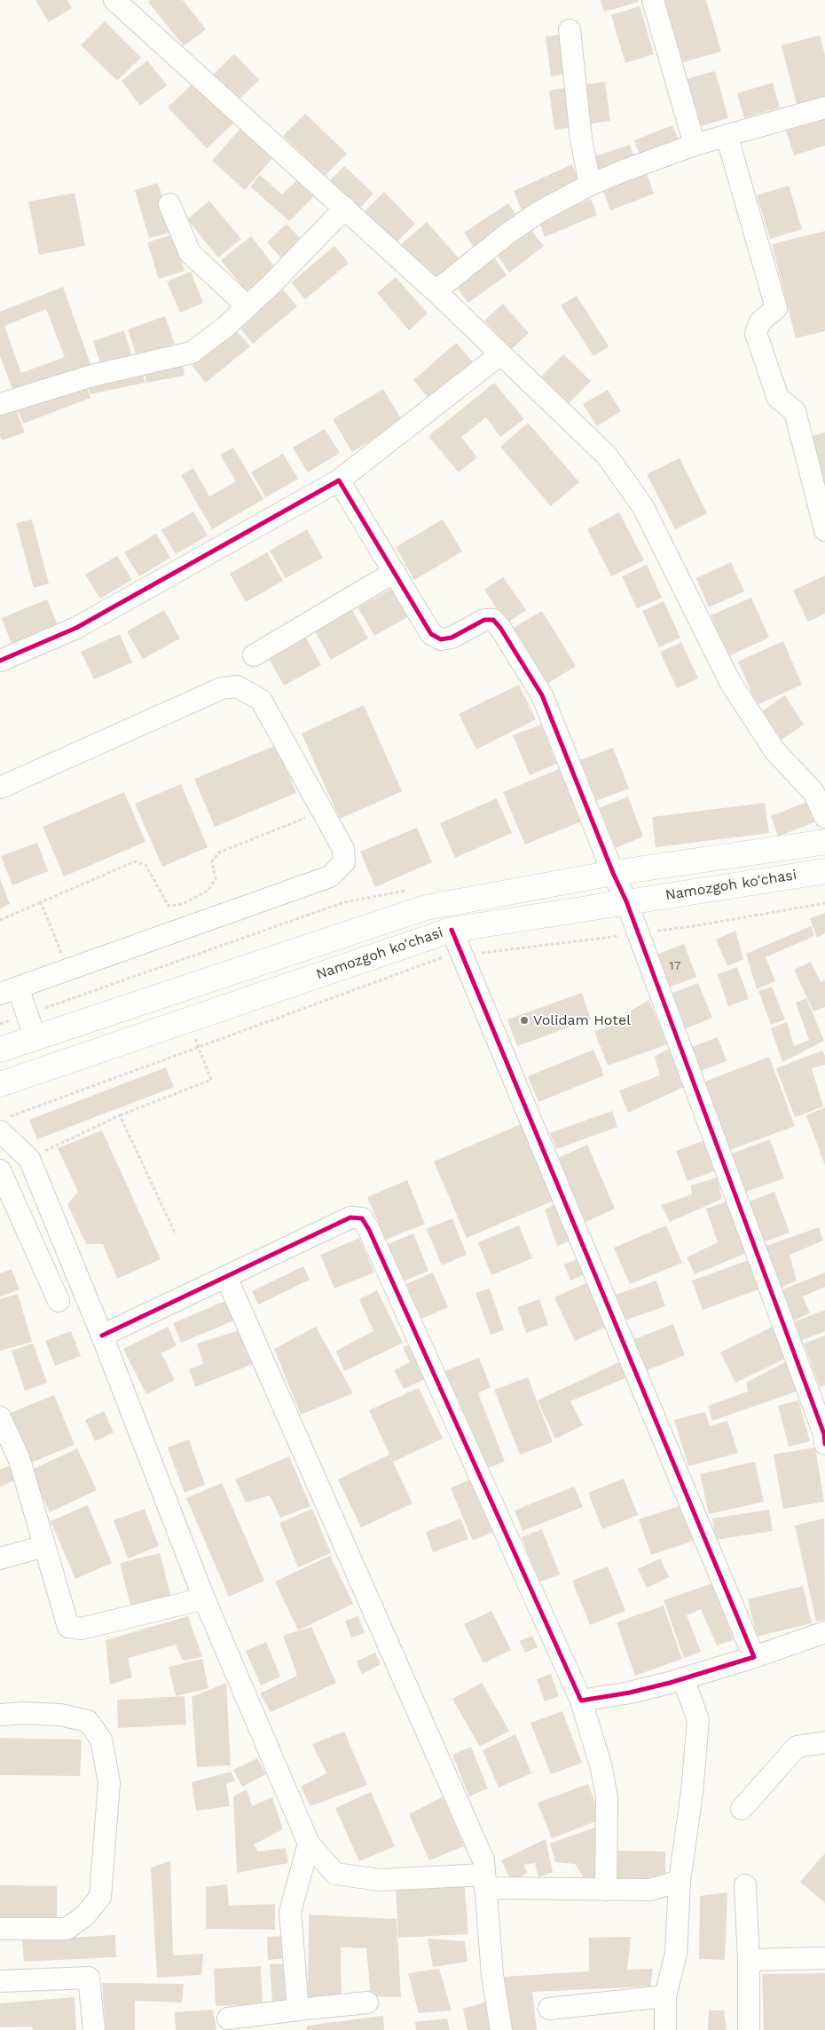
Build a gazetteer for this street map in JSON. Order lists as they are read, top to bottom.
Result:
{
  "streets": {
    "main road": ["Namozgoh ko'chasi"]
  },
  "places": ["Volidam Hotel"],
  "house_numbers": ["17"]
}
